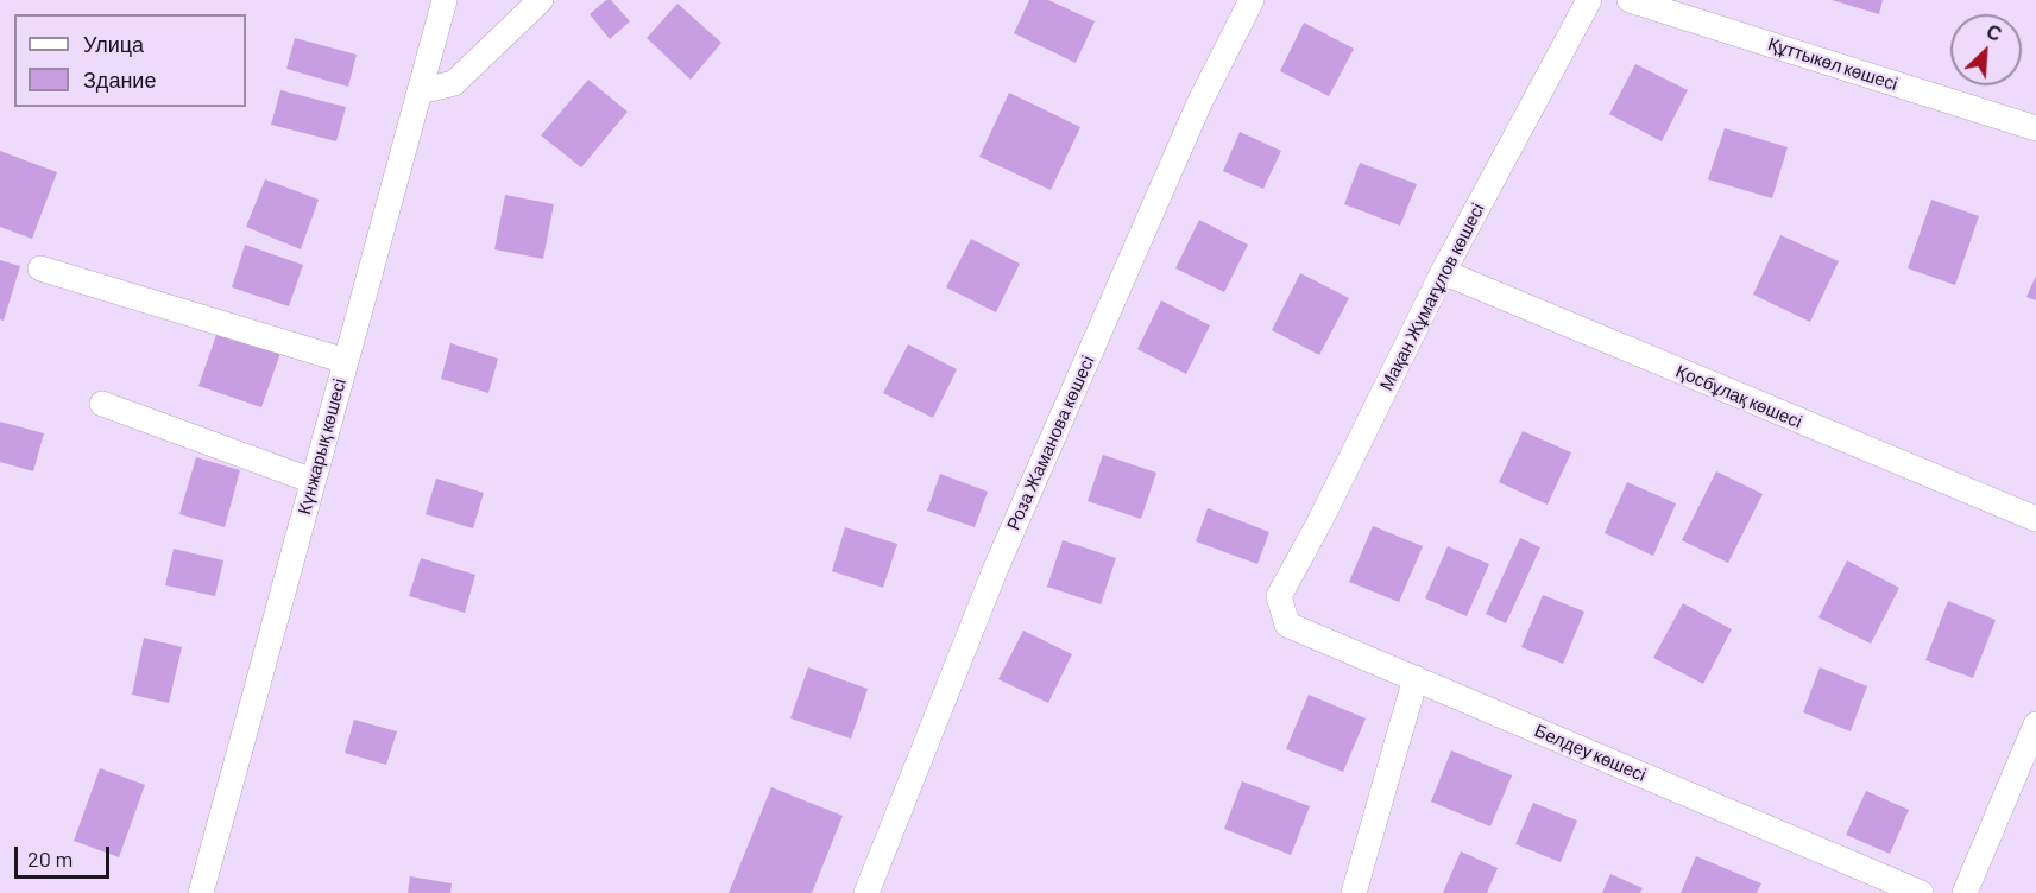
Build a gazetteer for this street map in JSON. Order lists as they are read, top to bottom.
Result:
{
  "streets": {
    "street": [
      "Құттыкөл көшесі",
      "Мақан Жұмағұлов көшесі",
      "Қосбұлақ көшесі",
      "Роза Жаманова көшесі",
      "Күнжарық көшесі",
      "Белдеу көшесі"
    ]
  },
  "crossings": [
    ["Мақан Жұмағұлов көшесі", "Қосбұлақ көшесі"],
    ["Мақан Жұмағұлов көшесі", "Белдеу көшесі"]
  ],
  "legend": ["Улица", "Здание"],
  "scale_bar": "20 m",
  "north": "top right"
}
